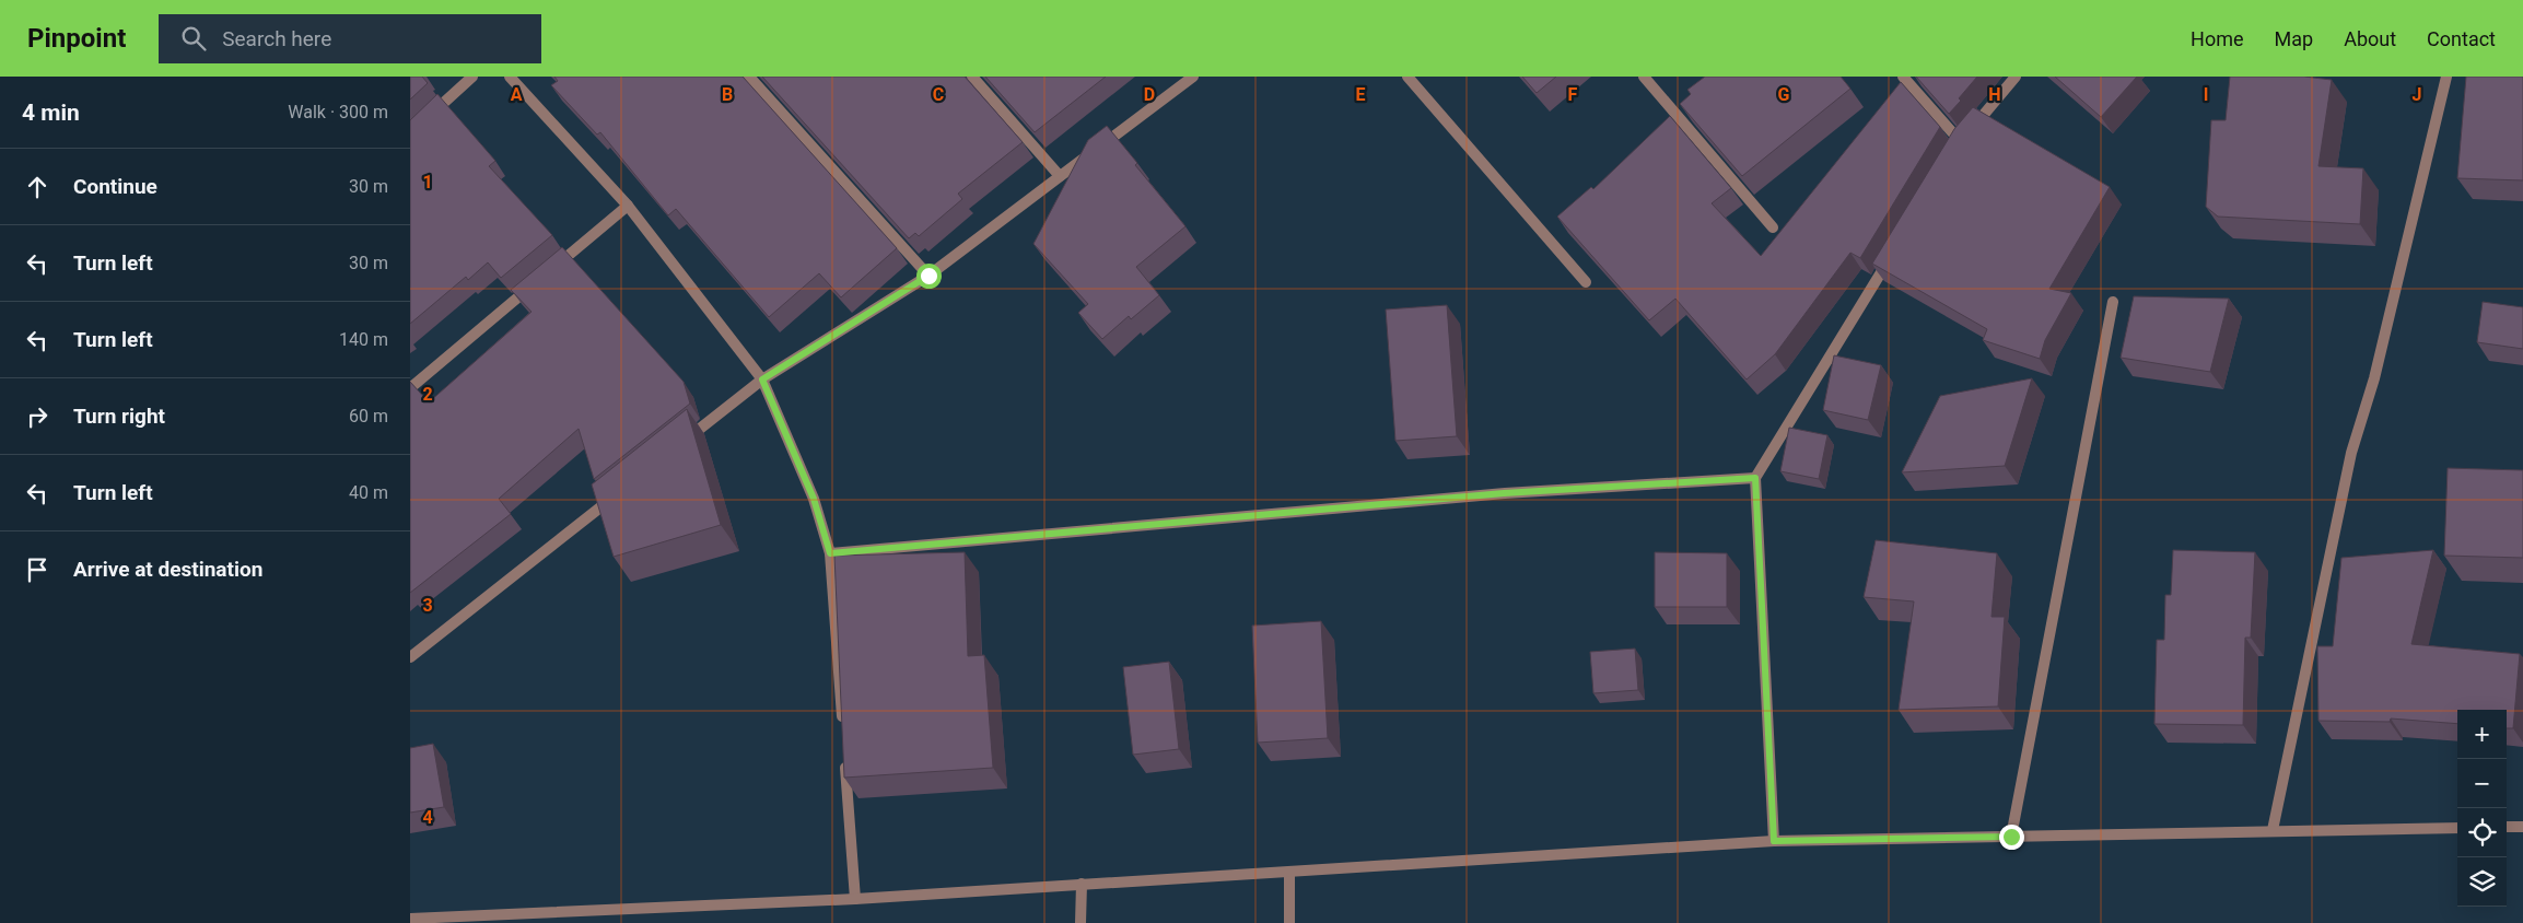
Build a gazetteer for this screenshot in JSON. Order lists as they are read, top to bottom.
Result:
{
  "page": {
    "header": "Pinpoint",
    "search": "Search here",
    "nav": [
      "Home",
      "Map",
      "About",
      "Contact"
    ],
    "heading": ["4 min", "Walk · 300 m"],
    "list": [
      ["Continue", "30 m"],
      ["Turn left", "30 m"],
      ["Turn left", "140 m"],
      ["Turn right", "60 m"],
      ["Turn left", "40 m"],
      "Arrive at destination"
    ],
    "map_buttons": ["+", "−"]
  },
  "grid": {
    "columns": [
      "A",
      "B",
      "C",
      "D",
      "E",
      "F",
      "G",
      "H",
      "I",
      "J"
    ],
    "rows": [
      "1",
      "2",
      "3",
      "4"
    ]
  }
}
